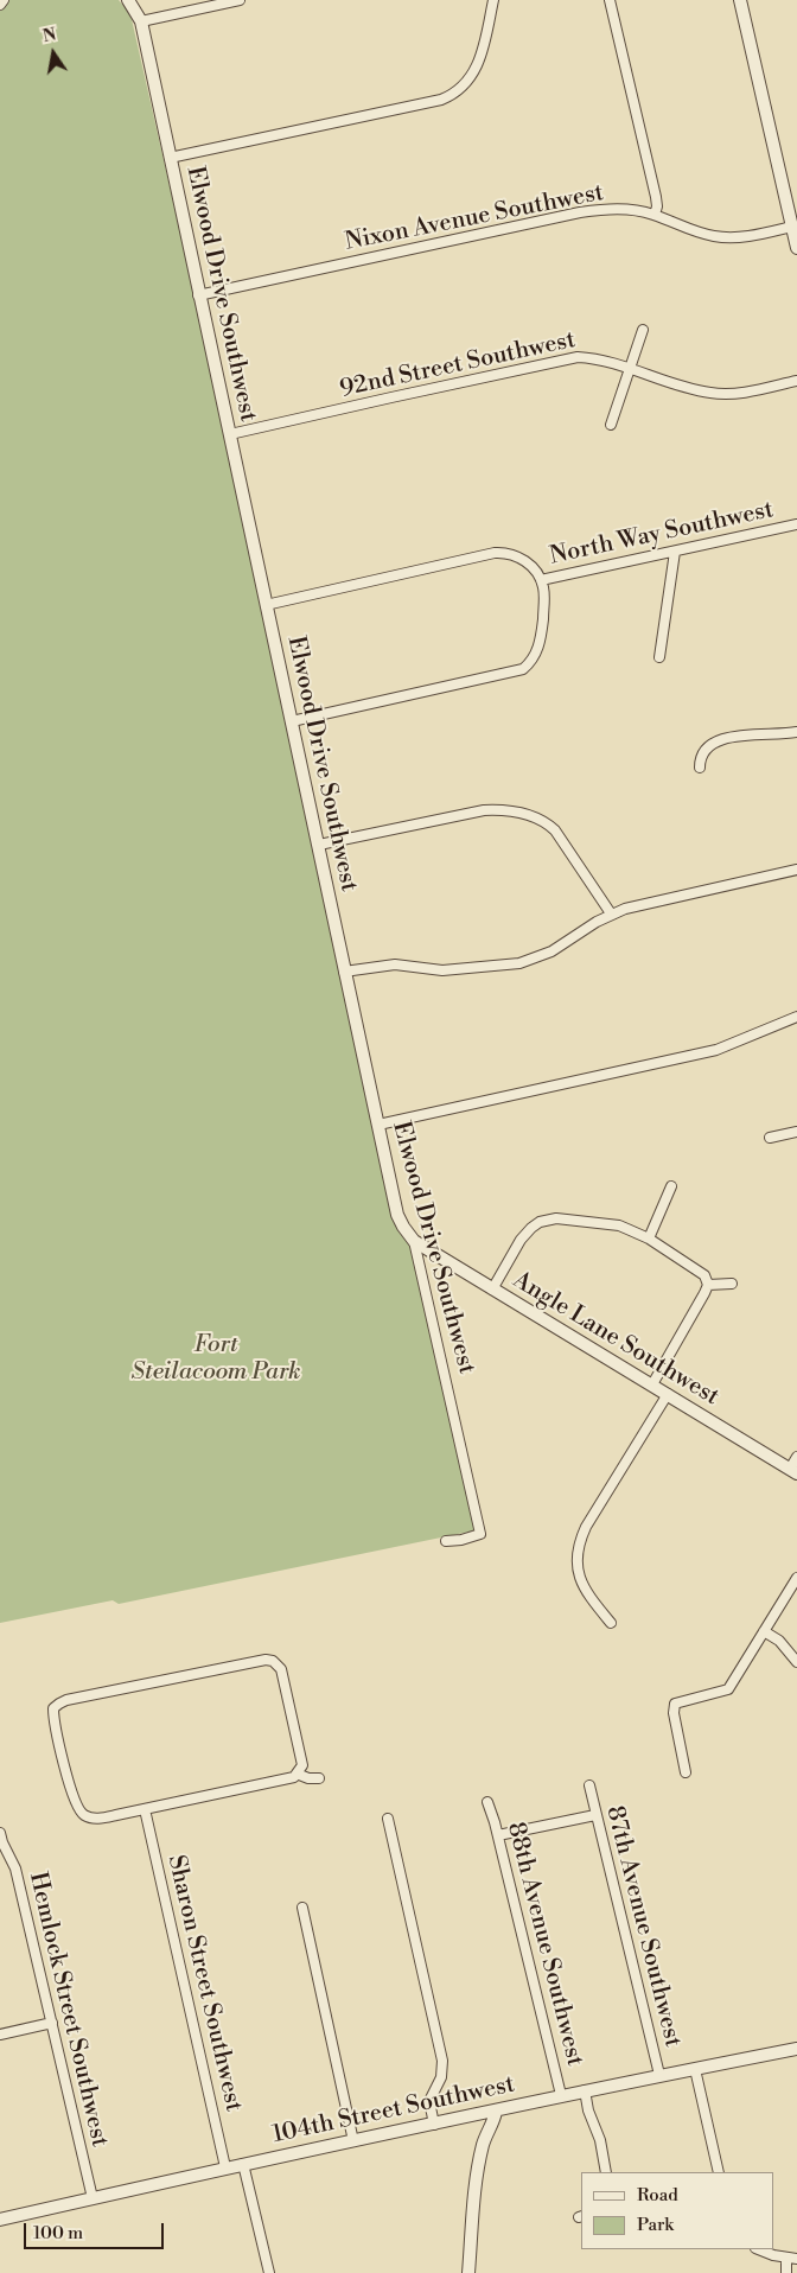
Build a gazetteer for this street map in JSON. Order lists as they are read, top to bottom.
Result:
{
  "streets": {
    "street": [
      "Nixon Avenue Southwest",
      "Elwood Drive Southwest",
      "92nd Street Southwest",
      "North Way Southwest",
      "Angle Lane Southwest",
      "87th Avenue Southwest",
      "88th Avenue Southwest",
      "Sharon Street Southwest",
      "Hemlock Street Southwest",
      "104th Street Southwest"
    ]
  },
  "crossings": [
    ["Nixon Avenue Southwest", "Elwood Drive Southwest"],
    ["Elwood Drive Southwest", "92nd Street Southwest"],
    ["Elwood Drive Southwest", "North Way Southwest"],
    ["Elwood Drive Southwest", "Angle Lane Southwest"],
    ["87th Avenue Southwest", "104th Street Southwest"],
    ["88th Avenue Southwest", "104th Street Southwest"],
    ["Sharon Street Southwest", "104th Street Southwest"],
    ["Hemlock Street Southwest", "104th Street Southwest"]
  ],
  "parks": ["Fort Steilacoom Park"],
  "legend": ["Road", "Park"],
  "scale_bar": "100 m",
  "north": "top"
}
